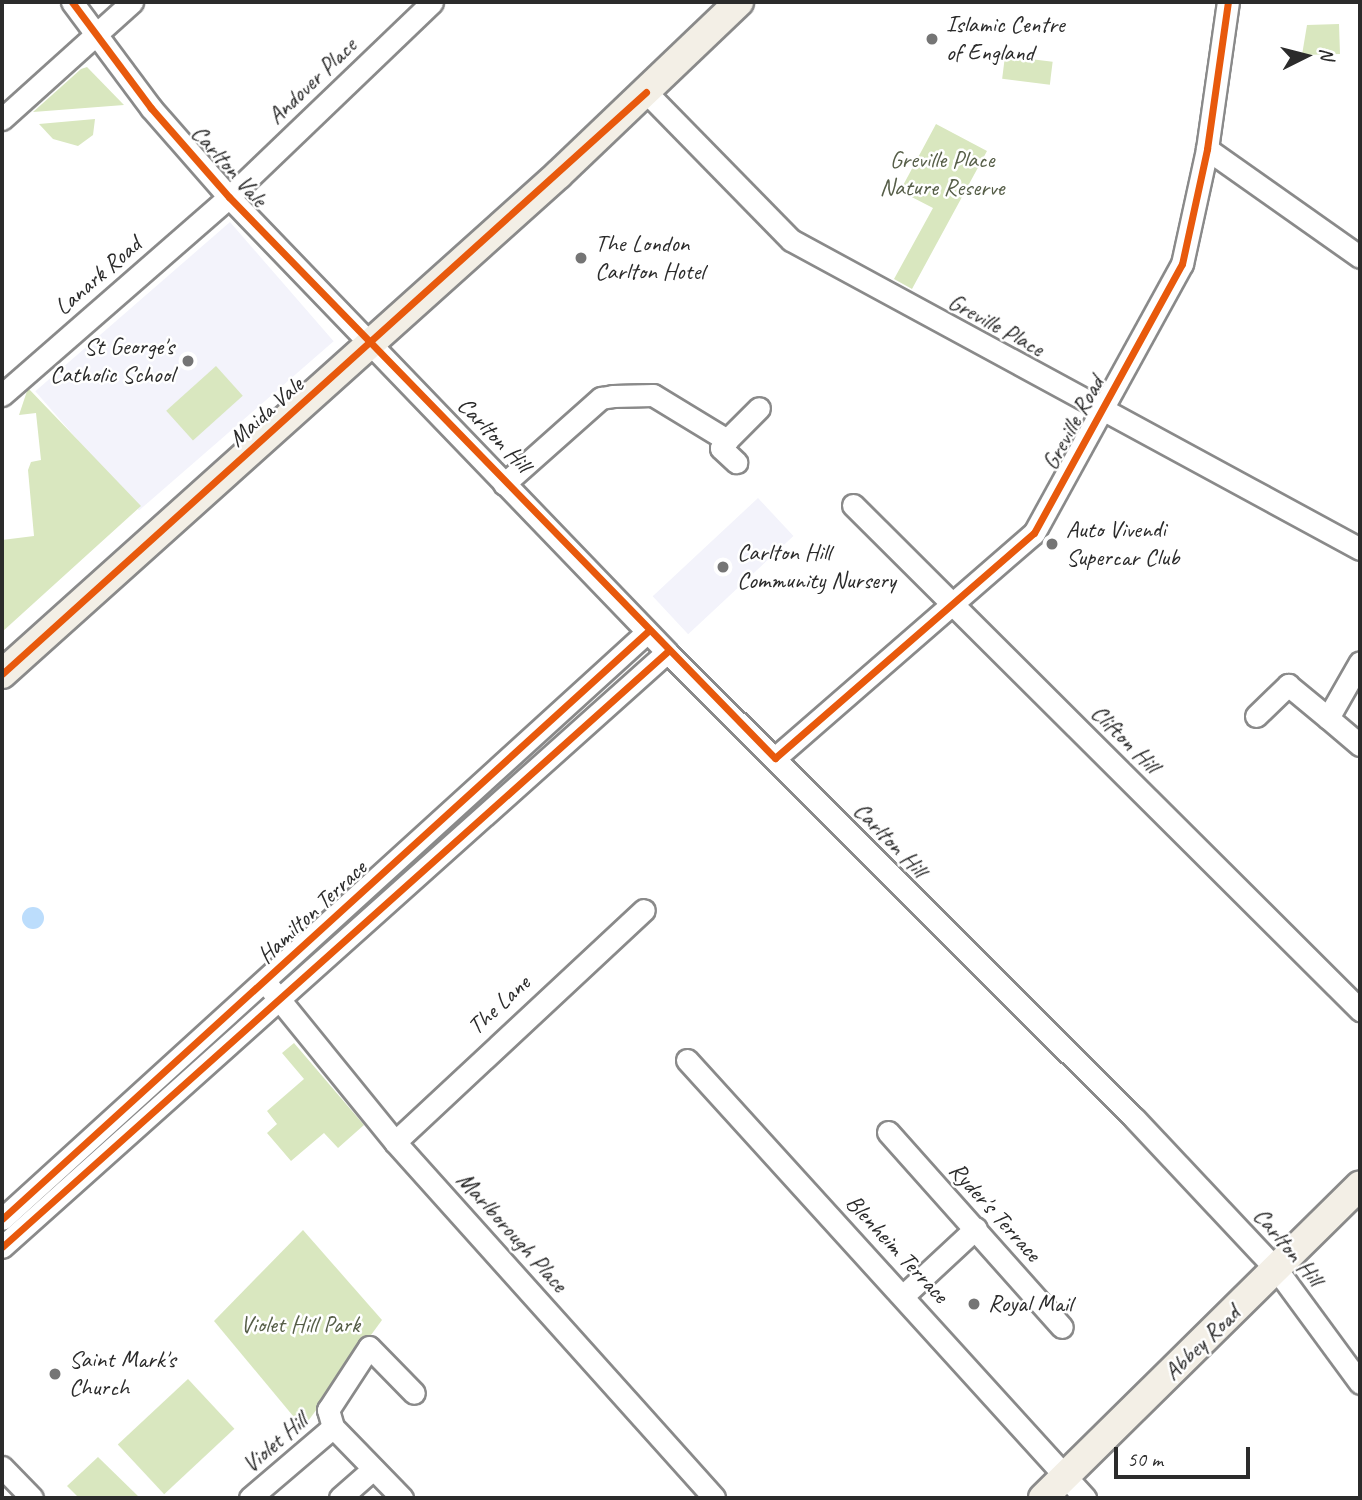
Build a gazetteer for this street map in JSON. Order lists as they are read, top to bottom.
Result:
{
  "streets": {
    "main road": ["Maida Vale", "Abbey Road"],
    "street": [
      "Andover Place",
      "Carlton Vale",
      "Lanark Road",
      "Greville Place",
      "Greville Road",
      "Carlton Hill",
      "Clifton Hill",
      "Hamilton Terrace",
      "The Lane",
      "Ryder's Terrace",
      "Marlborough Place",
      "Blenheim Terrace",
      "Violet Hill"
    ]
  },
  "crossings": [
    ["Andover Place", "Carlton Vale"],
    ["Andover Place", "Lanark Road"],
    ["Carlton Vale", "Lanark Road"],
    ["Carlton Vale", "Maida Vale"],
    ["Carlton Vale", "Carlton Hill"],
    ["Greville Place", "Maida Vale"],
    ["Greville Place", "Greville Road"],
    ["Maida Vale", "Carlton Hill"],
    ["Greville Road", "Carlton Hill"],
    ["Greville Road", "Clifton Hill"],
    ["Carlton Hill", "Hamilton Terrace"],
    ["Carlton Hill", "Abbey Road"],
    ["Hamilton Terrace", "Marlborough Place"],
    ["The Lane", "Marlborough Place"],
    ["Blenheim Terrace", "Abbey Road"]
  ],
  "parks": ["Greville Place Nature Reserve", "Violet Hill Park"],
  "places": [
    "Islamic Centre of England",
    "The London Carlton Hotel",
    "St George's Catholic School",
    "Auto Vivendi Supercar Club",
    "Carlton Hill Community Nursery",
    "Royal Mail",
    "Saint Mark's Church"
  ],
  "scale_bar": "50 m",
  "north": "right"
}
